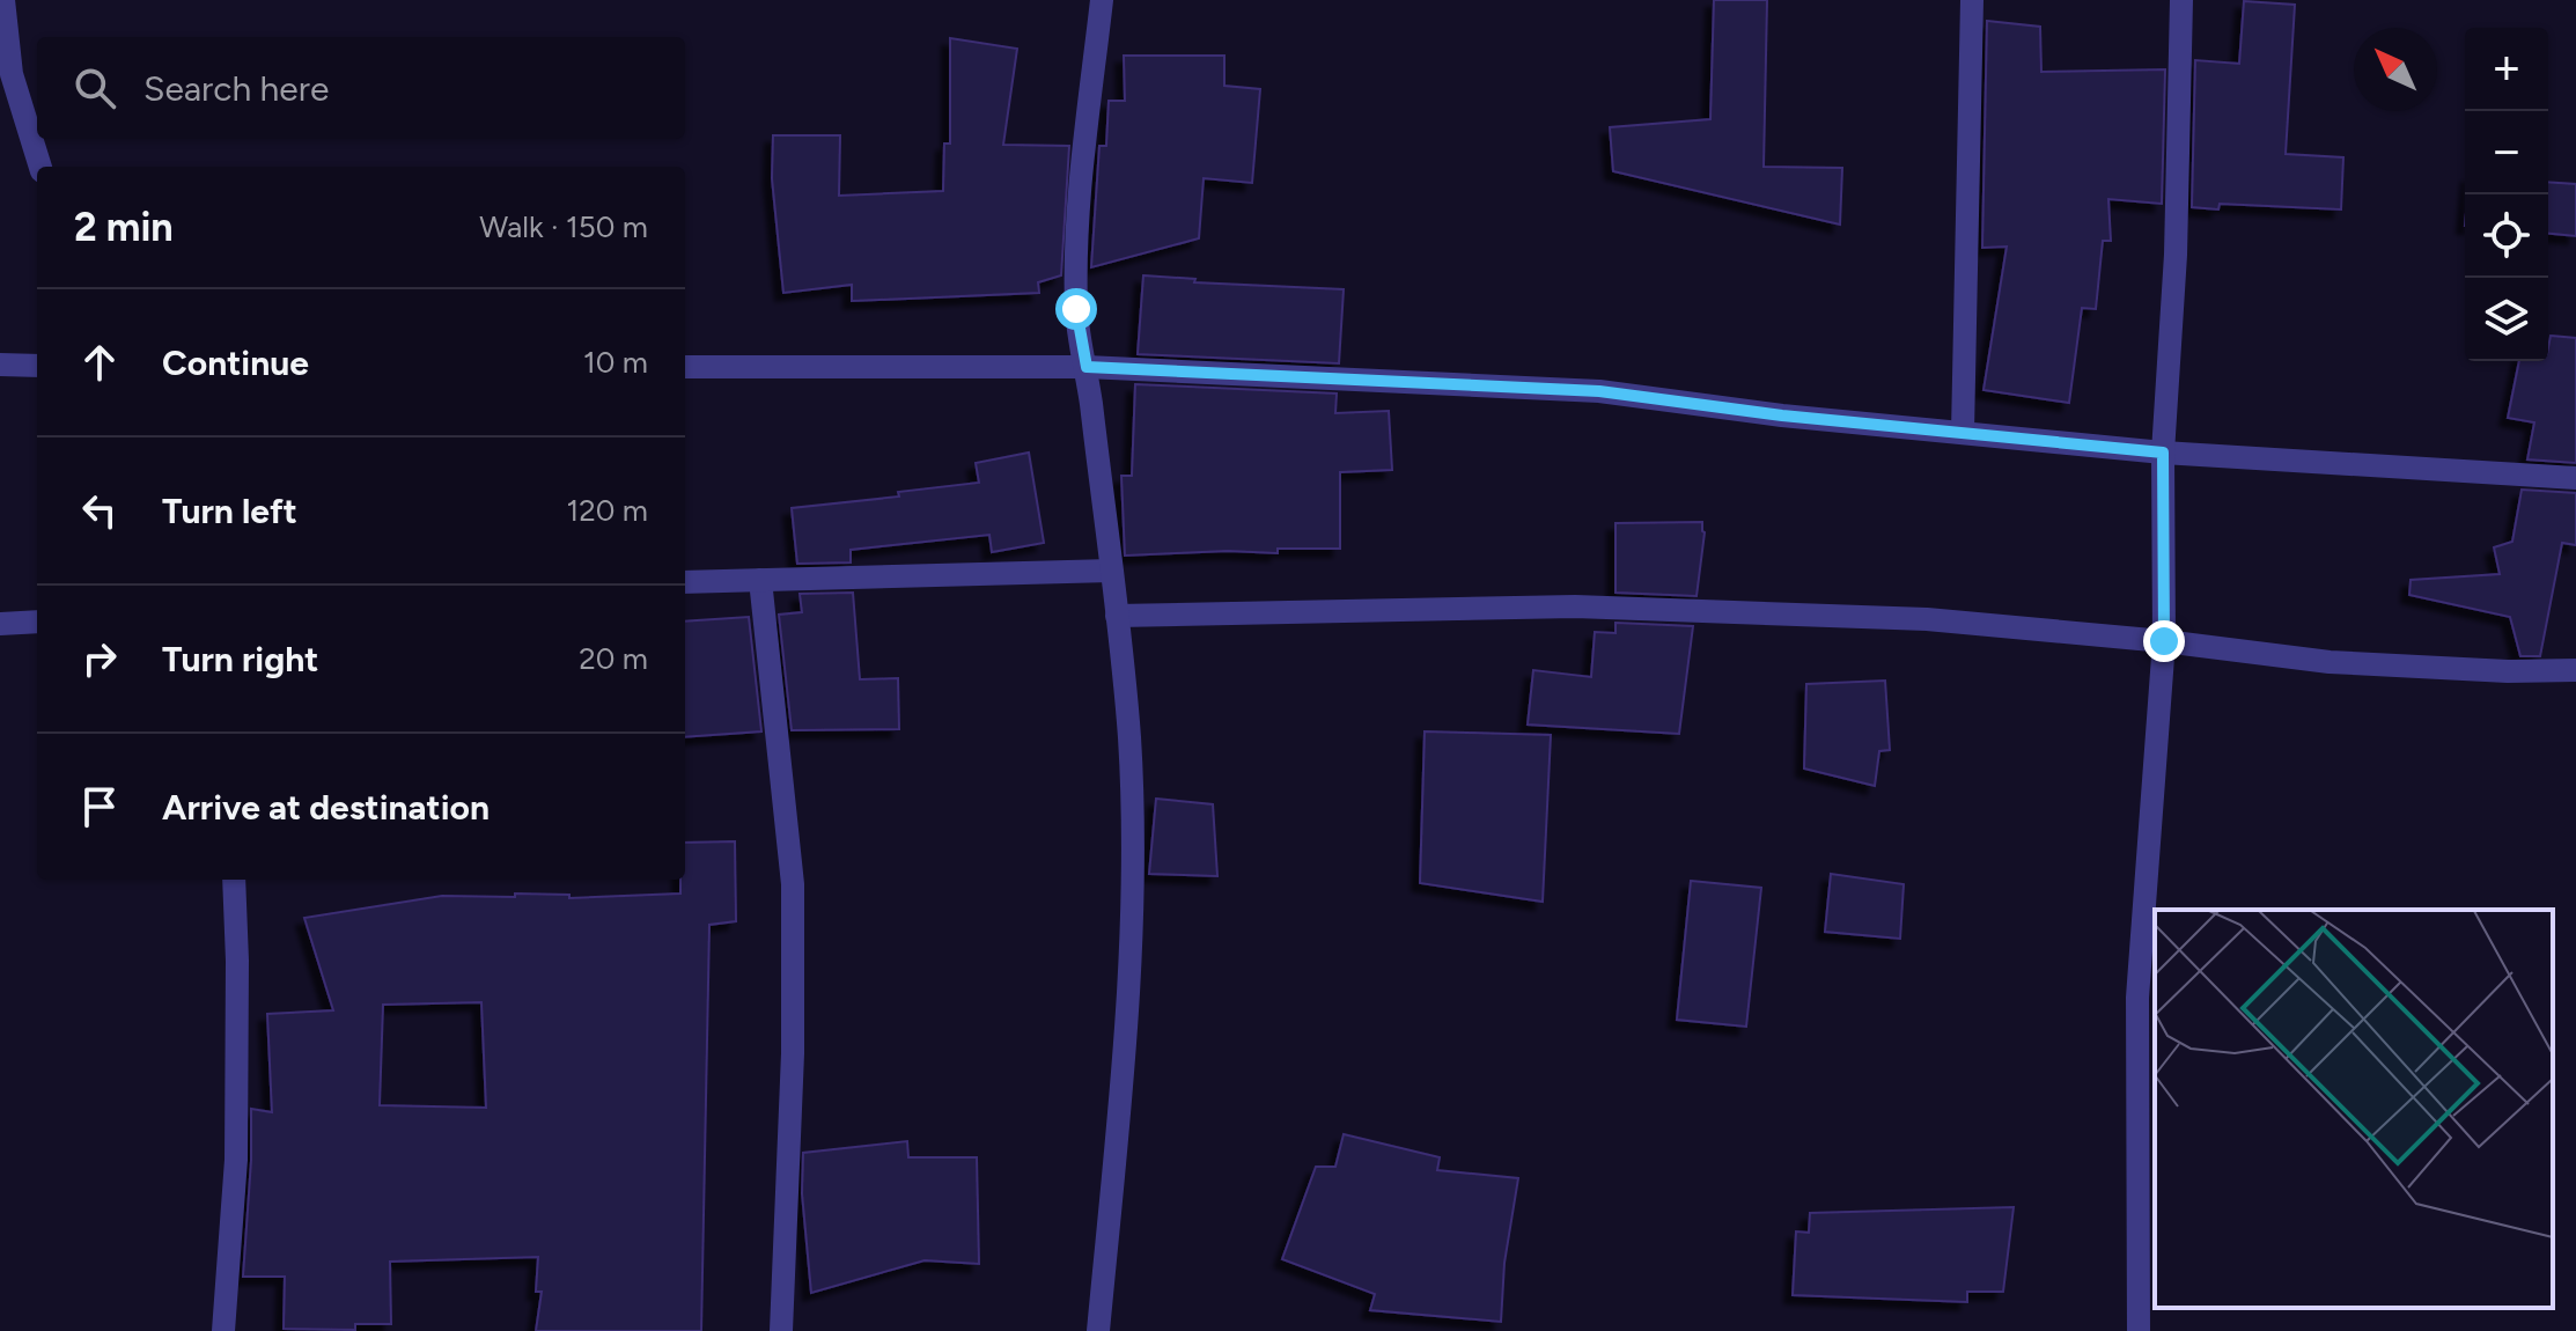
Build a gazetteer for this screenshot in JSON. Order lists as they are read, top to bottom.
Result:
{
  "north": "top left",
  "page": {
    "map_buttons": ["+", "−"],
    "search": "Search here",
    "heading": ["2 min", "Walk · 150 m"],
    "list": [
      ["Continue", "10 m"],
      ["Turn left", "120 m"],
      ["Turn right", "20 m"],
      "Arrive at destination"
    ]
  }
}
